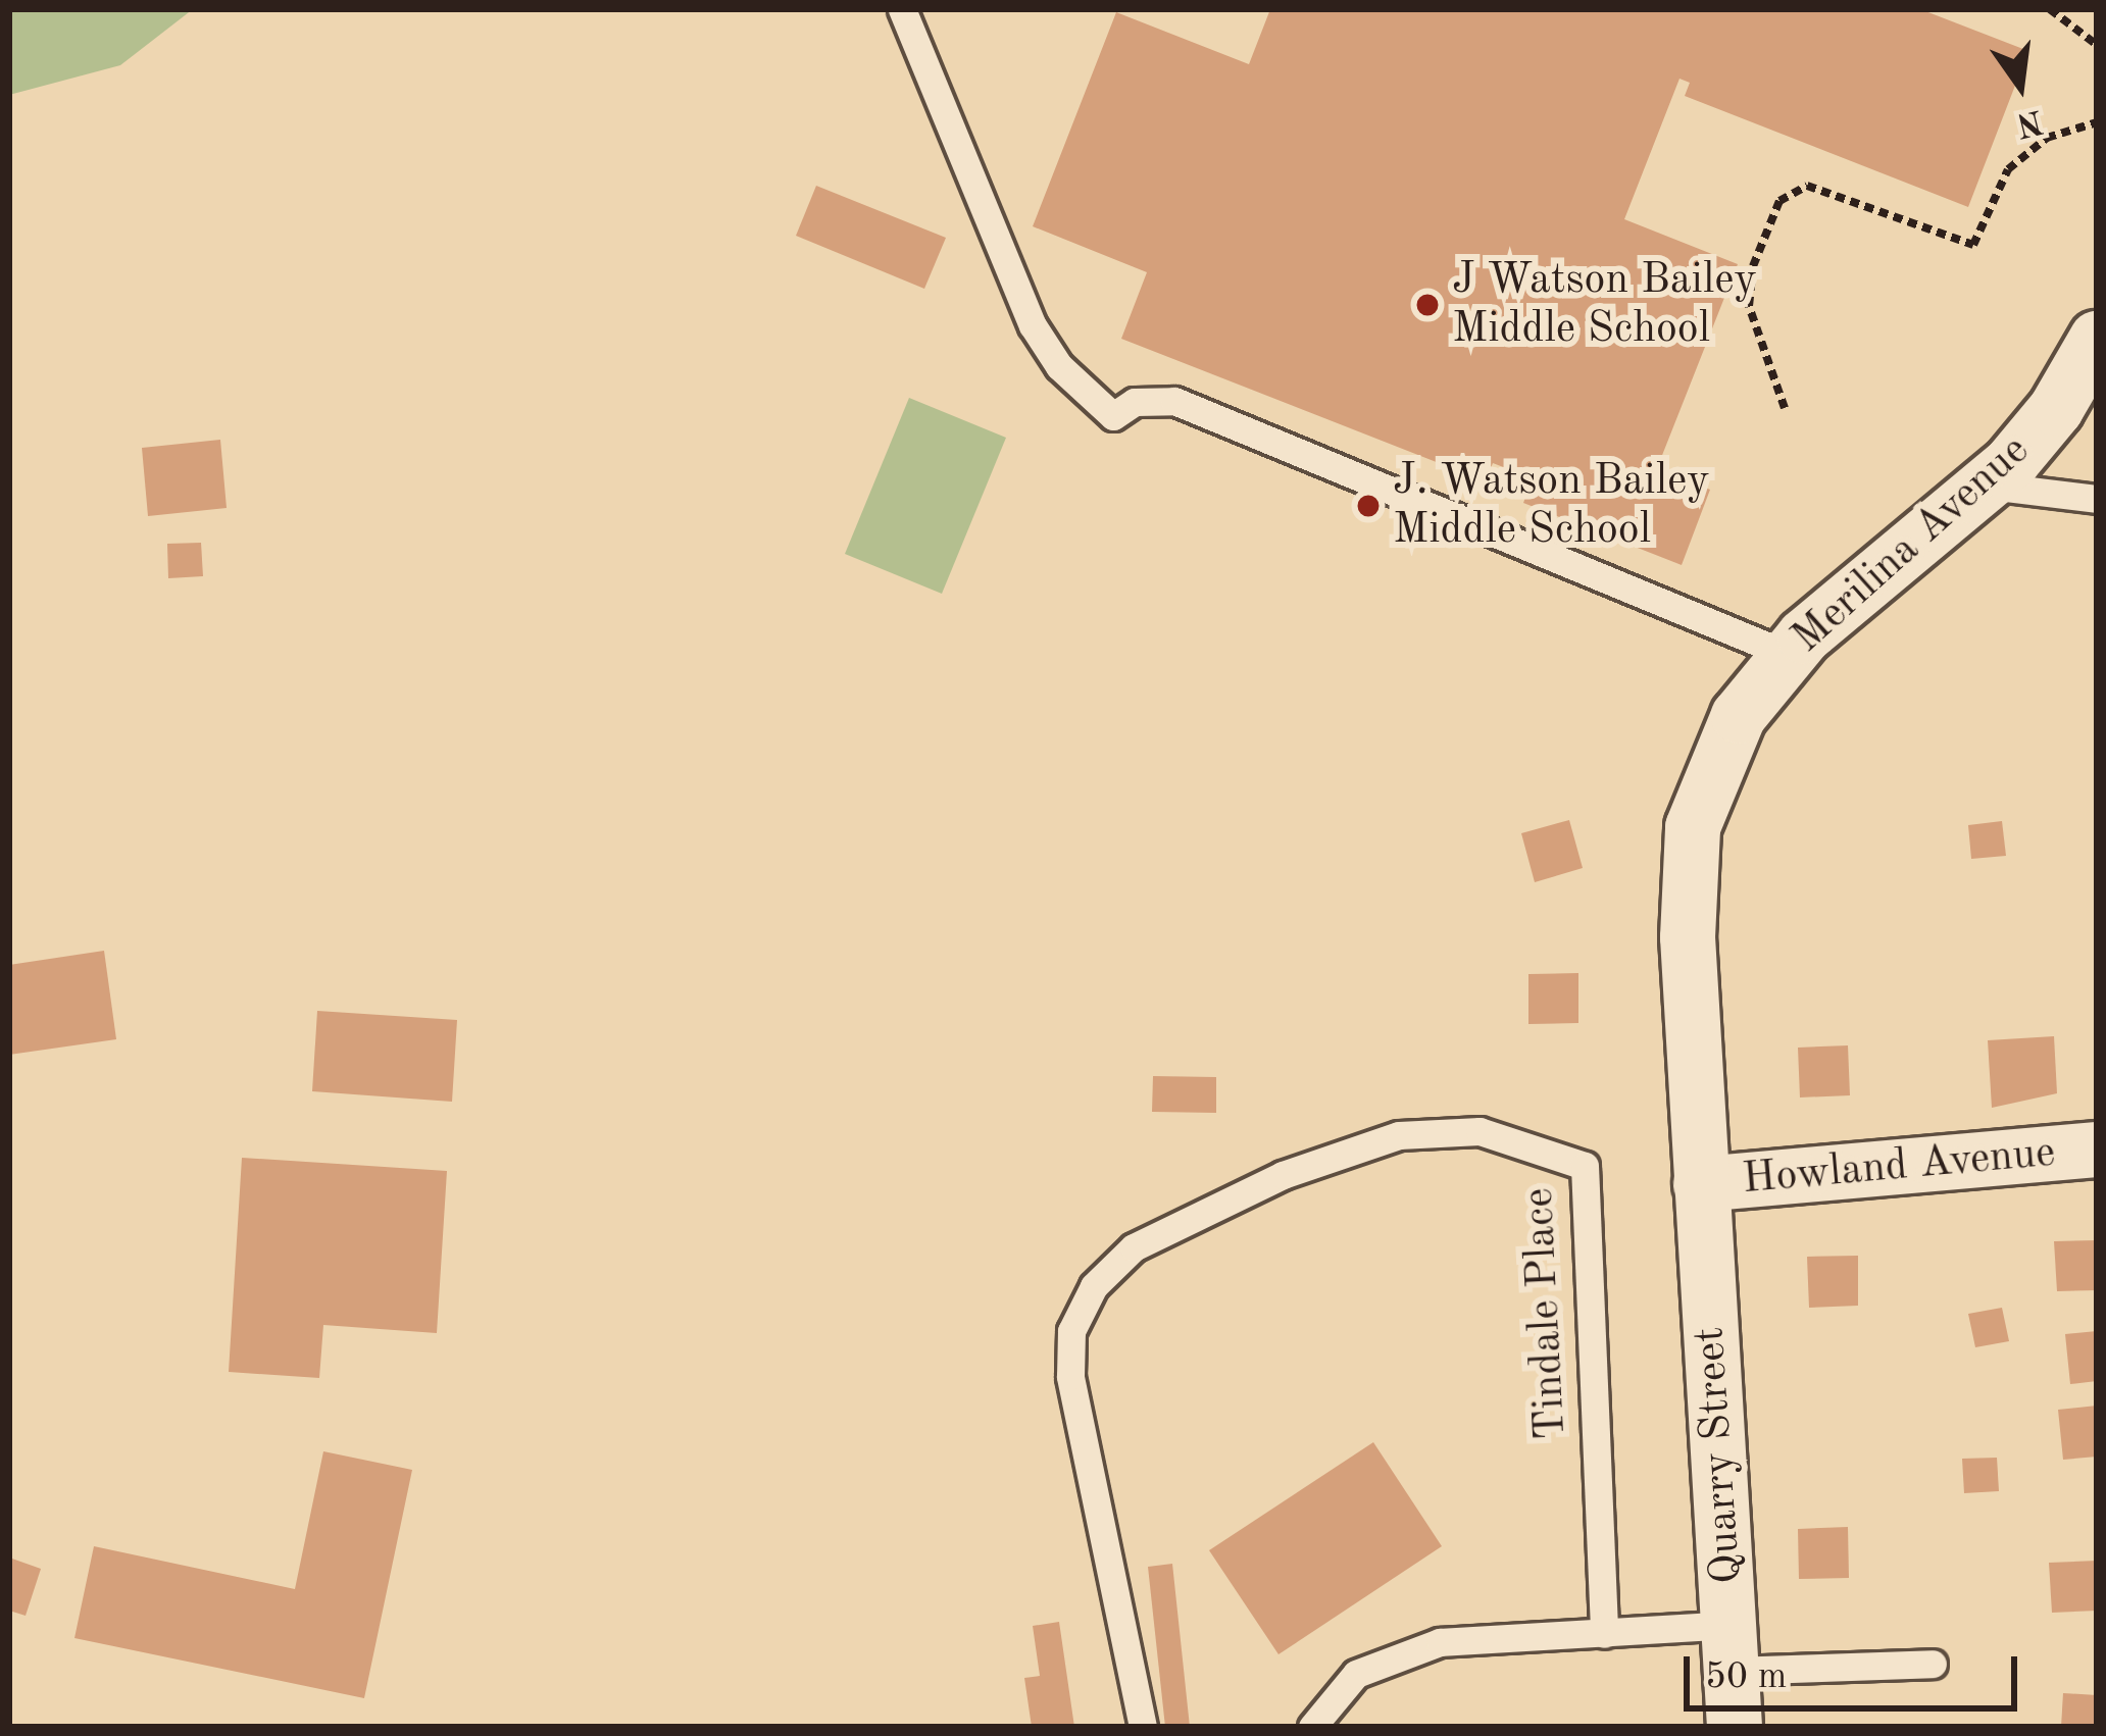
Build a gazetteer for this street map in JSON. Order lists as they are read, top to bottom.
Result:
{
  "streets": {
    "street": ["Merilina Avenue", "Howland Avenue", "Quarry Street"],
    "lane": ["Tindale Place"]
  },
  "crossings": [
    ["Merilina Avenue", "Howland Avenue"],
    ["Merilina Avenue", "Quarry Street"],
    ["Howland Avenue", "Quarry Street"]
  ],
  "places": ["J Watson Bailey Middle School", "J. Watson Bailey Middle School"],
  "scale_bar": "50 m",
  "north": "bottom"
}
